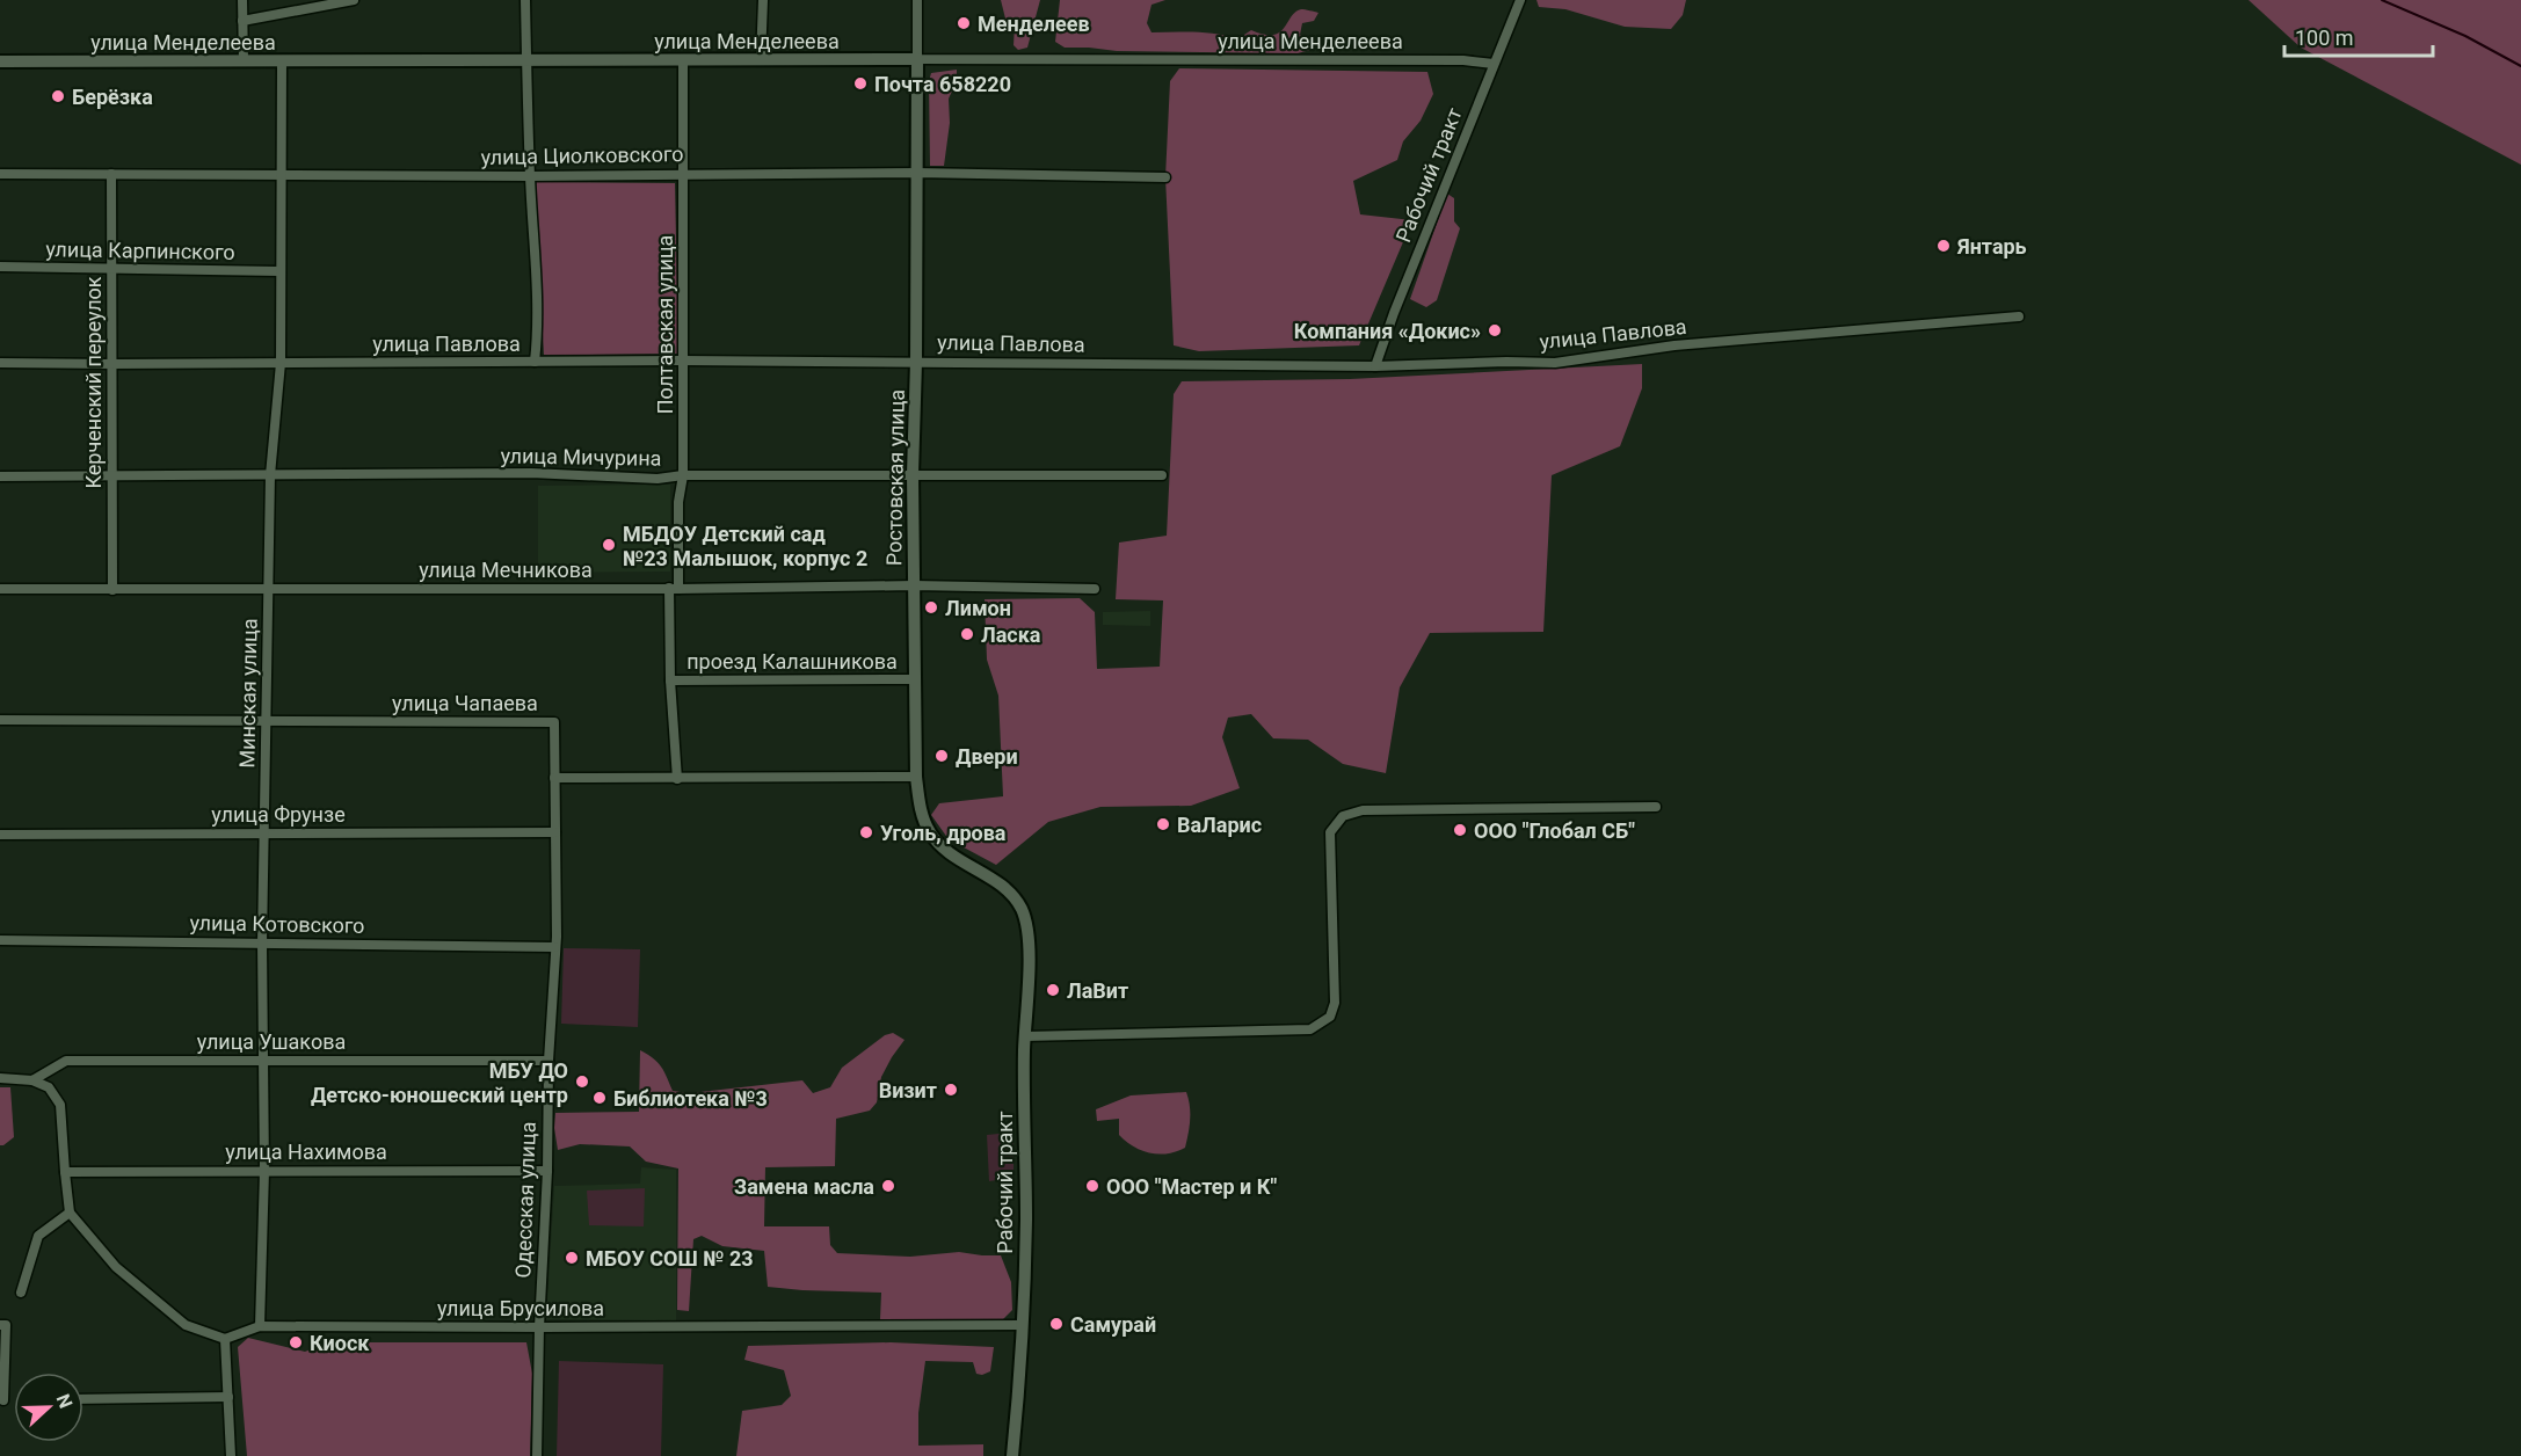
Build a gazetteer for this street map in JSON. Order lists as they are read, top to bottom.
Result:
{
  "streets": {
    "street": [
      "улица Менделеева",
      "улица Циолковского",
      "Рабочий тракт",
      "улица Карпинского",
      "Полтавская улица",
      "улица Павлова",
      "Керченский переулок",
      "улица Мичурина",
      "Ростовская улица",
      "улица Мечникова",
      "проезд Калашникова",
      "Минская улица",
      "улица Чапаева",
      "улица Фрунзе",
      "улица Котовского",
      "улица Ушакова",
      "улица Нахимова",
      "Одесская улица",
      "улица Брусилова"
    ]
  },
  "crossings": [
    ["улица Менделеева", "Рабочий тракт"],
    ["улица Менделеева", "Полтавская улица"],
    ["улица Менделеева", "Ростовская улица"],
    ["улица Менделеева", "Минская улица"],
    ["улица Циолковского", "Полтавская улица"],
    ["улица Циолковского", "Керченский переулок"],
    ["улица Циолковского", "Ростовская улица"],
    ["улица Циолковского", "Минская улица"],
    ["Рабочий тракт", "улица Павлова"],
    ["Рабочий тракт", "Ростовская улица"],
    ["Рабочий тракт", "улица Брусилова"],
    ["улица Карпинского", "Керченский переулок"],
    ["улица Карпинского", "Минская улица"],
    ["Полтавская улица", "улица Павлова"],
    ["Полтавская улица", "улица Мичурина"],
    ["Полтавская улица", "улица Мечникова"],
    ["Полтавская улица", "проезд Калашникова"],
    ["улица Павлова", "Керченский переулок"],
    ["улица Павлова", "Ростовская улица"],
    ["улица Павлова", "Минская улица"],
    ["Керченский переулок", "улица Мичурина"],
    ["Керченский переулок", "улица Мечникова"],
    ["улица Мичурина", "Ростовская улица"],
    ["улица Мичурина", "Минская улица"],
    ["Ростовская улица", "улица Мечникова"],
    ["Ростовская улица", "проезд Калашникова"],
    ["улица Мечникова", "Минская улица"],
    ["Минская улица", "улица Чапаева"],
    ["Минская улица", "улица Фрунзе"],
    ["Минская улица", "улица Котовского"],
    ["Минская улица", "улица Ушакова"],
    ["Минская улица", "улица Нахимова"],
    ["Минская улица", "улица Брусилова"],
    ["улица Чапаева", "Одесская улица"],
    ["улица Фрунзе", "Одесская улица"],
    ["улица Котовского", "Одесская улица"],
    ["улица Ушакова", "Одесская улица"],
    ["улица Нахимова", "Одесская улица"],
    ["Одесская улица", "улица Брусилова"]
  ],
  "places": [
    "Менделеев",
    "Почта 658220",
    "Берёзка",
    "Янтарь",
    "Компания «Докис»",
    "МБДОУ Детский сад №23 Малышок, корпус 2",
    "Лимон",
    "Ласка",
    "Двери",
    "ВаЛарис",
    "ООО \"Глобал СБ\"",
    "Уголь, дрова",
    "ЛаВит",
    "МБУ ДО Детско-юношеский центр",
    "Визит",
    "Библиотека №3",
    "Замена масла",
    "ООО \"Мастер и К\"",
    "МБОУ СОШ № 23",
    "Самурай",
    "Киоск"
  ],
  "scale_bar": "100 m",
  "north": "right"
}
